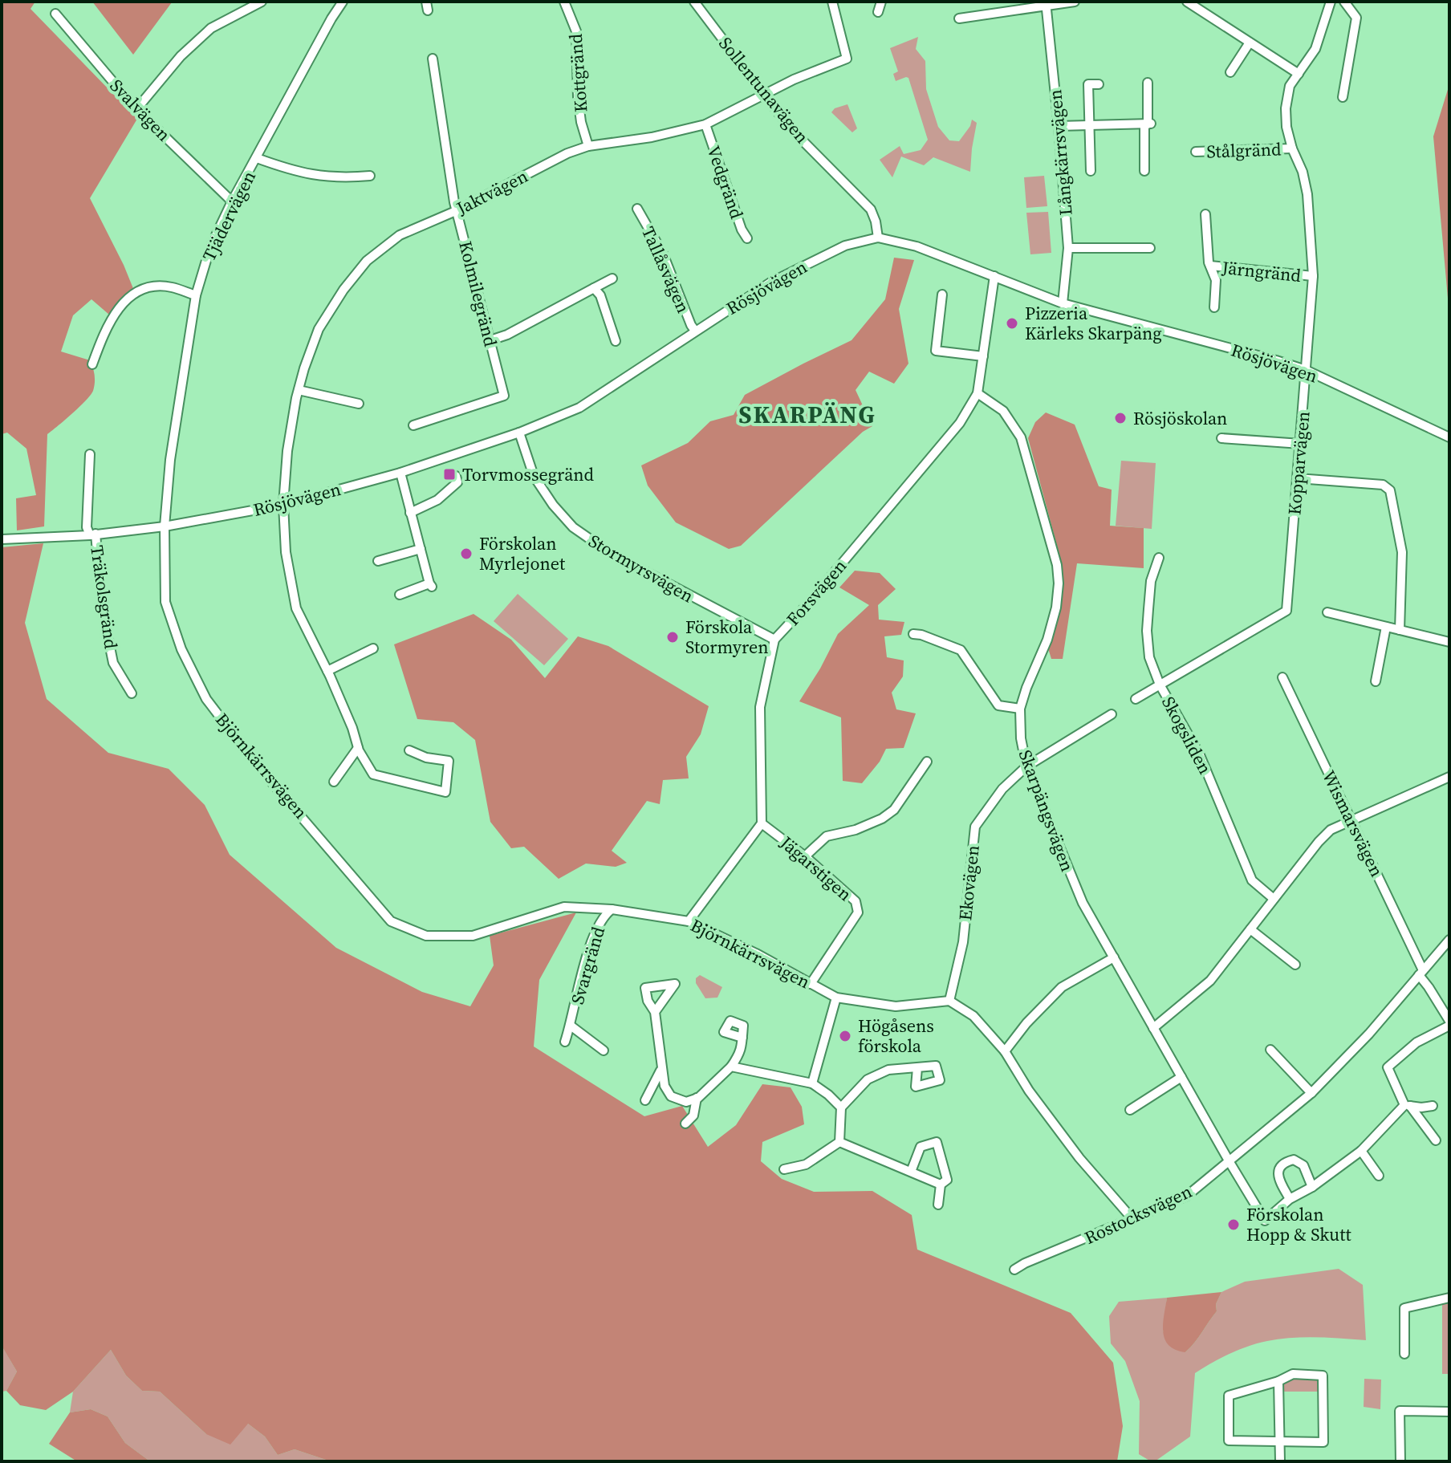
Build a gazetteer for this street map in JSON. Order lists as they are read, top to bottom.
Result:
{
  "streets": {
    "street": [
      "Kottgränd",
      "Sollentunavägen",
      "Svalvägen",
      "Stålgränd",
      "Långkärrsvägen",
      "Vedgränd",
      "Jaktvägen",
      "Tjädervägen",
      "Tallåsvägen",
      "Järngränd",
      "Rösjövägen",
      "Kolmilegränd",
      "Kopparvägen",
      "Stormyrsvägen",
      "Forsvägen",
      "Träkolsgränd",
      "Skogsliden",
      "Björnkärrsvägen",
      "Skarpängsvägen",
      "Wismarsvägen",
      "Jägarstigen",
      "Ekovägen",
      "Svargränd",
      "Rostocksvägen"
    ]
  },
  "crossings": [
    ["Kottgränd", "Jaktvägen"],
    ["Sollentunavägen", "Jaktvägen"],
    ["Sollentunavägen", "Rösjövägen"],
    ["Svalvägen", "Tjädervägen"],
    ["Stålgränd", "Kopparvägen"],
    ["Långkärrsvägen", "Rösjövägen"],
    ["Vedgränd", "Jaktvägen"],
    ["Jaktvägen", "Rösjövägen"],
    ["Jaktvägen", "Kolmilegränd"],
    ["Tjädervägen", "Rösjövägen"],
    ["Tjädervägen", "Björnkärrsvägen"],
    ["Tallåsvägen", "Rösjövägen"],
    ["Järngränd", "Kopparvägen"],
    ["Rösjövägen", "Kopparvägen"],
    ["Rösjövägen", "Stormyrsvägen"],
    ["Rösjövägen", "Forsvägen"],
    ["Rösjövägen", "Träkolsgränd"],
    ["Rösjövägen", "Björnkärrsvägen"],
    ["Kopparvägen", "Skogsliden"],
    ["Stormyrsvägen", "Forsvägen"],
    ["Forsvägen", "Skarpängsvägen"],
    ["Forsvägen", "Jägarstigen"],
    ["Björnkärrsvägen", "Jägarstigen"],
    ["Björnkärrsvägen", "Ekovägen"],
    ["Björnkärrsvägen", "Svargränd"],
    ["Skarpängsvägen", "Ekovägen"],
    ["Skarpängsvägen", "Rostocksvägen"],
    ["Wismarsvägen", "Rostocksvägen"]
  ],
  "districts": ["SKARPÄNG"],
  "places": {
    "other": [
      "Pizzeria Kärleks Skarpäng",
      "Rösjöskolan",
      "Förskolan Myrlejonet",
      "Förskola Stormyren",
      "Högåsens förskola",
      "Förskolan Hopp & Skutt"
    ],
    "transit": ["Torvmossegränd"]
  }
}
